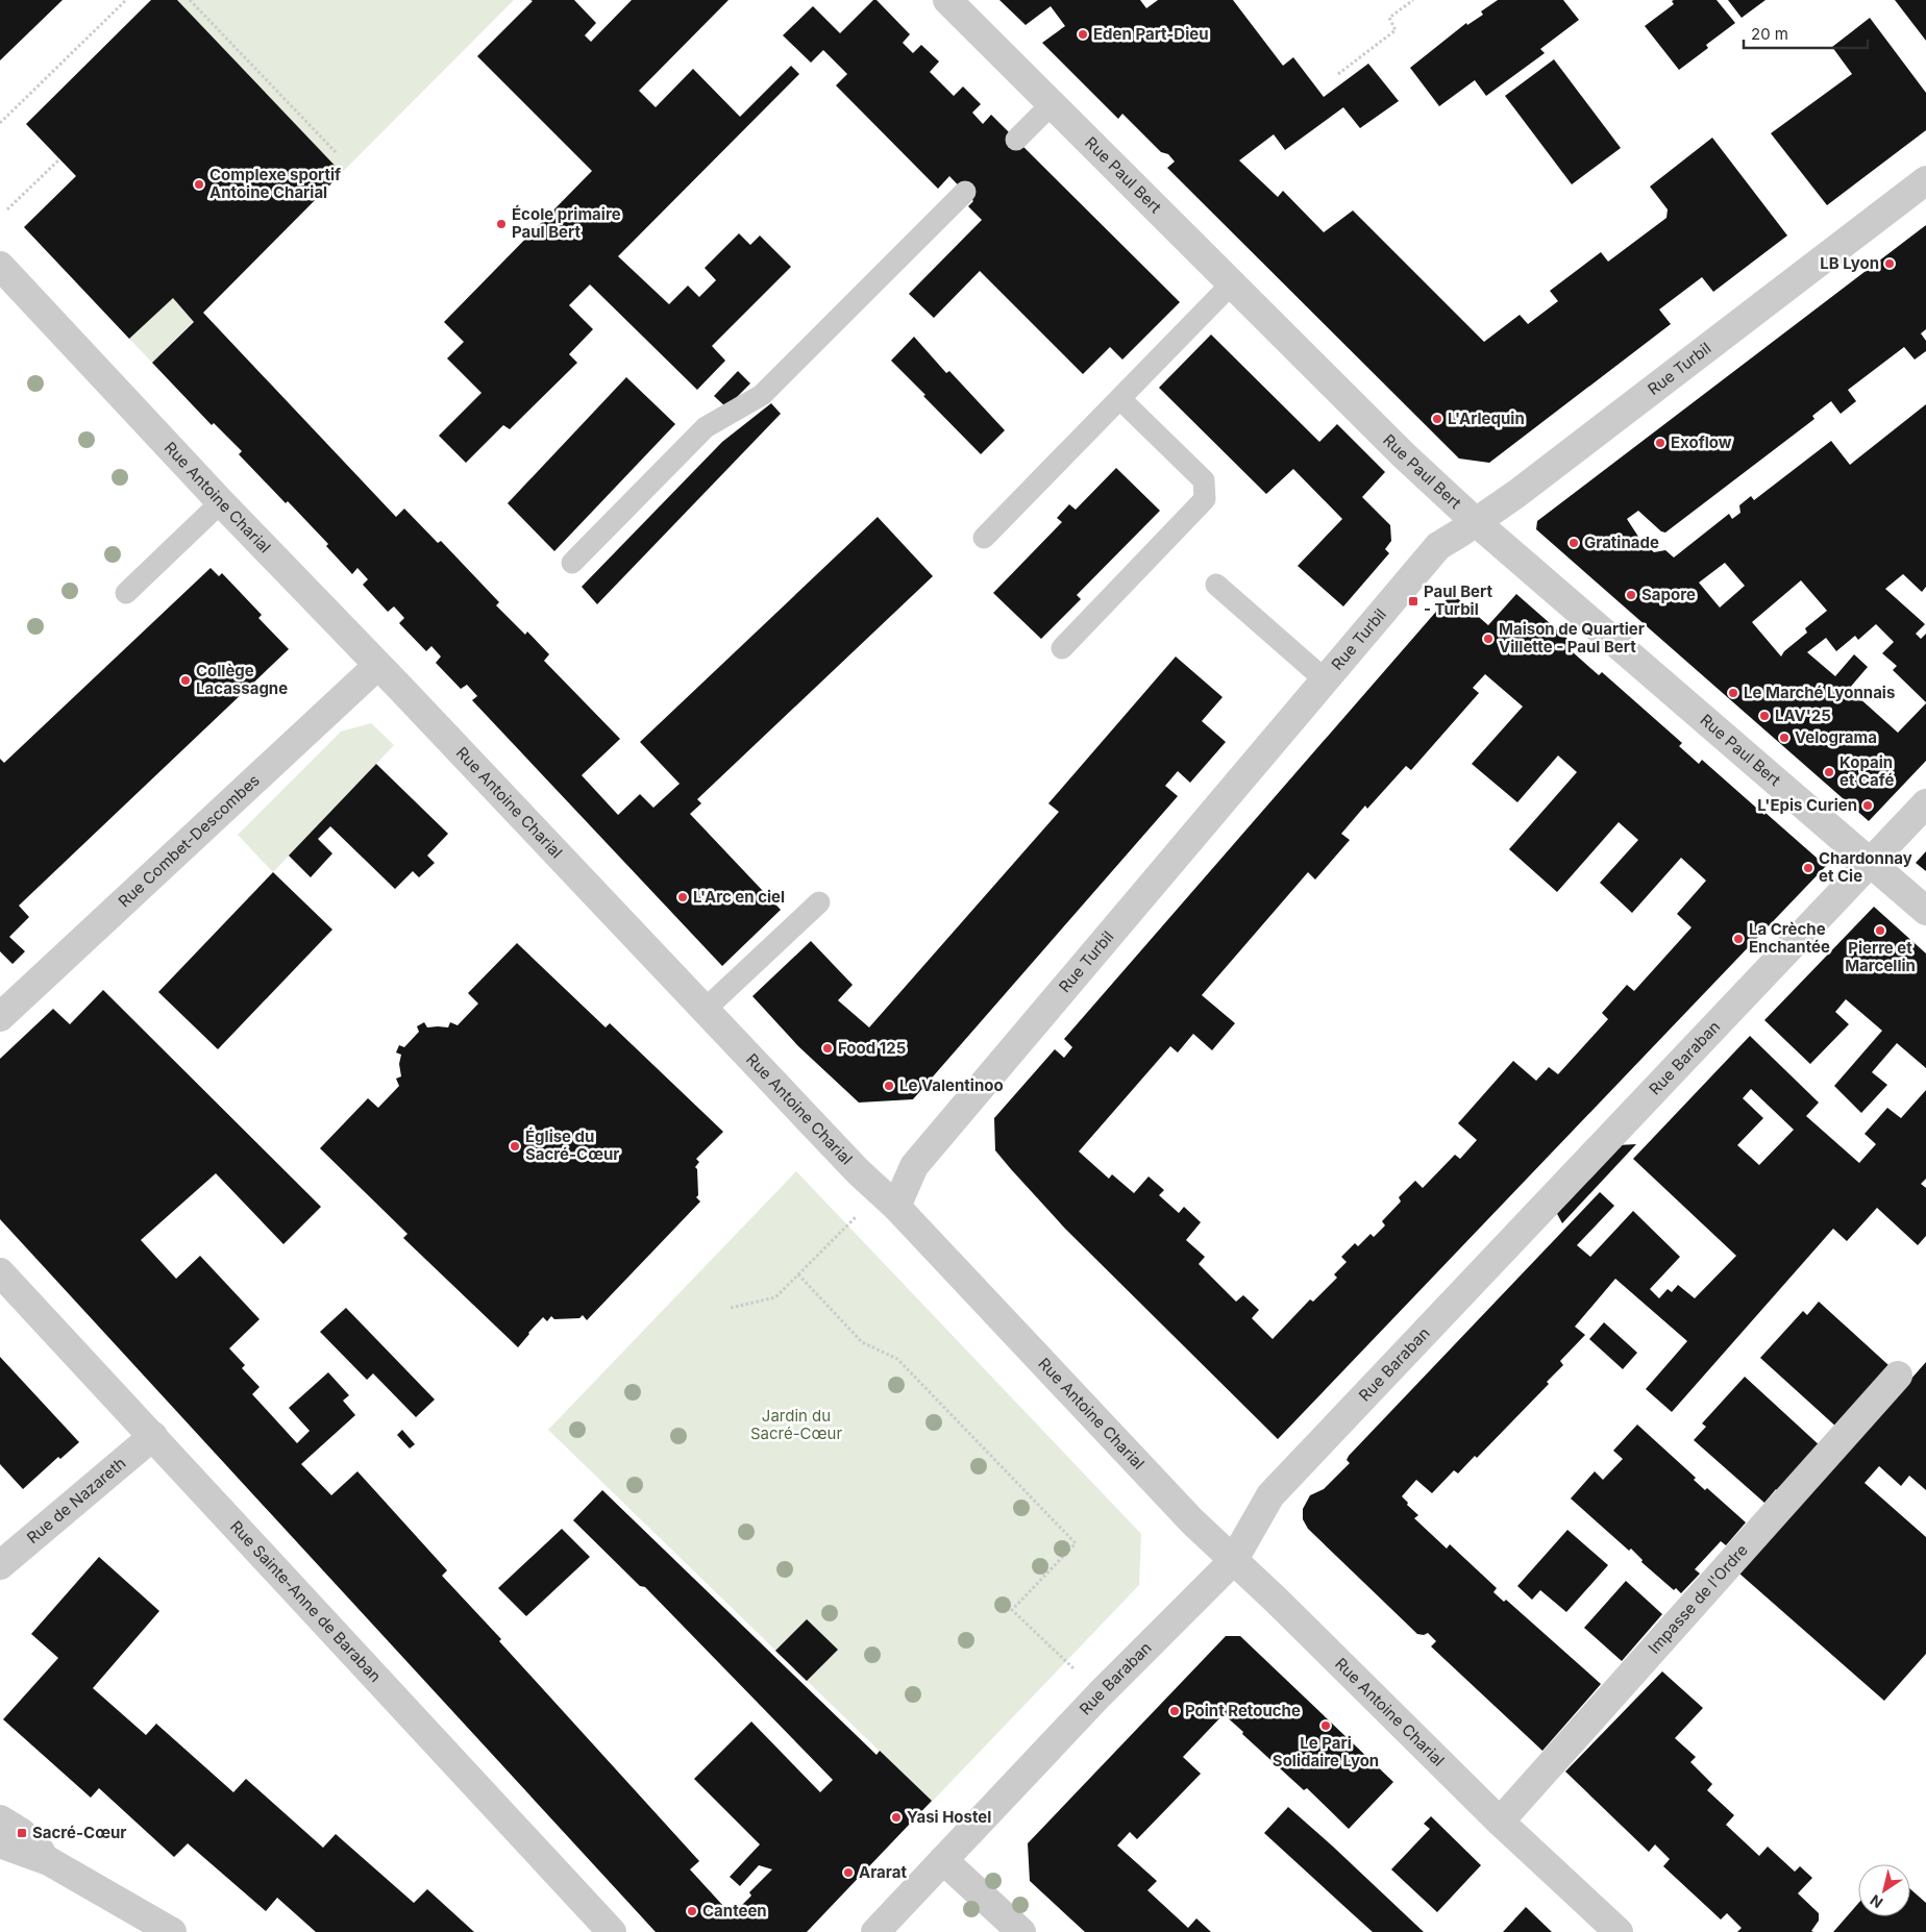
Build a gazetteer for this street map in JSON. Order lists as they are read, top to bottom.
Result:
{
  "streets": {
    "street": [
      "Rue Paul Bert",
      "Rue Turbil",
      "Rue Antoine Charial",
      "Rue Combet-Descombes",
      "Rue Baraban",
      "Rue de Nazareth",
      "Impasse de l'Ordre",
      "Rue Sainte-Anne de Baraban"
    ]
  },
  "crossings": [
    ["Rue Paul Bert", "Rue Turbil"],
    ["Rue Paul Bert", "Rue Baraban"],
    ["Rue Turbil", "Rue Antoine Charial"],
    ["Rue Antoine Charial", "Rue Combet-Descombes"],
    ["Rue Antoine Charial", "Rue Baraban"],
    ["Rue Antoine Charial", "Impasse de l'Ordre"],
    ["Rue de Nazareth", "Rue Sainte-Anne de Baraban"]
  ],
  "parks": ["Jardin du Sacré-Cœur"],
  "places": {
    "other": [
      "Eden Part-Dieu",
      "Complexe sportif Antoine Charial",
      "École primaire Paul Bert",
      "LB Lyon",
      "L'Arlequin",
      "Exoflow",
      "Gratinade",
      "Sapore",
      "Maison de Quartier Villette - Paul Bert",
      "Collège Lacassagne",
      "Le Marché Lyonnais",
      "LAV'25",
      "Velograma",
      "Kopain et Café",
      "L'Epis Curien",
      "Chardonnay et Cie",
      "L'Arc en ciel",
      "Pierre et Marcellin",
      "La Crèche Enchantée",
      "Food 125",
      "Le Valentinoo",
      "Église du Sacré-Cœur",
      "Point Retouche",
      "Le Pari Solidaire Lyon",
      "Yasi Hostel",
      "Ararat",
      "Canteen"
    ],
    "transit": ["Paul Bert - Turbil", "Sacré-Cœur"]
  },
  "scale_bar": "20 m",
  "north": "bottom left"
}
